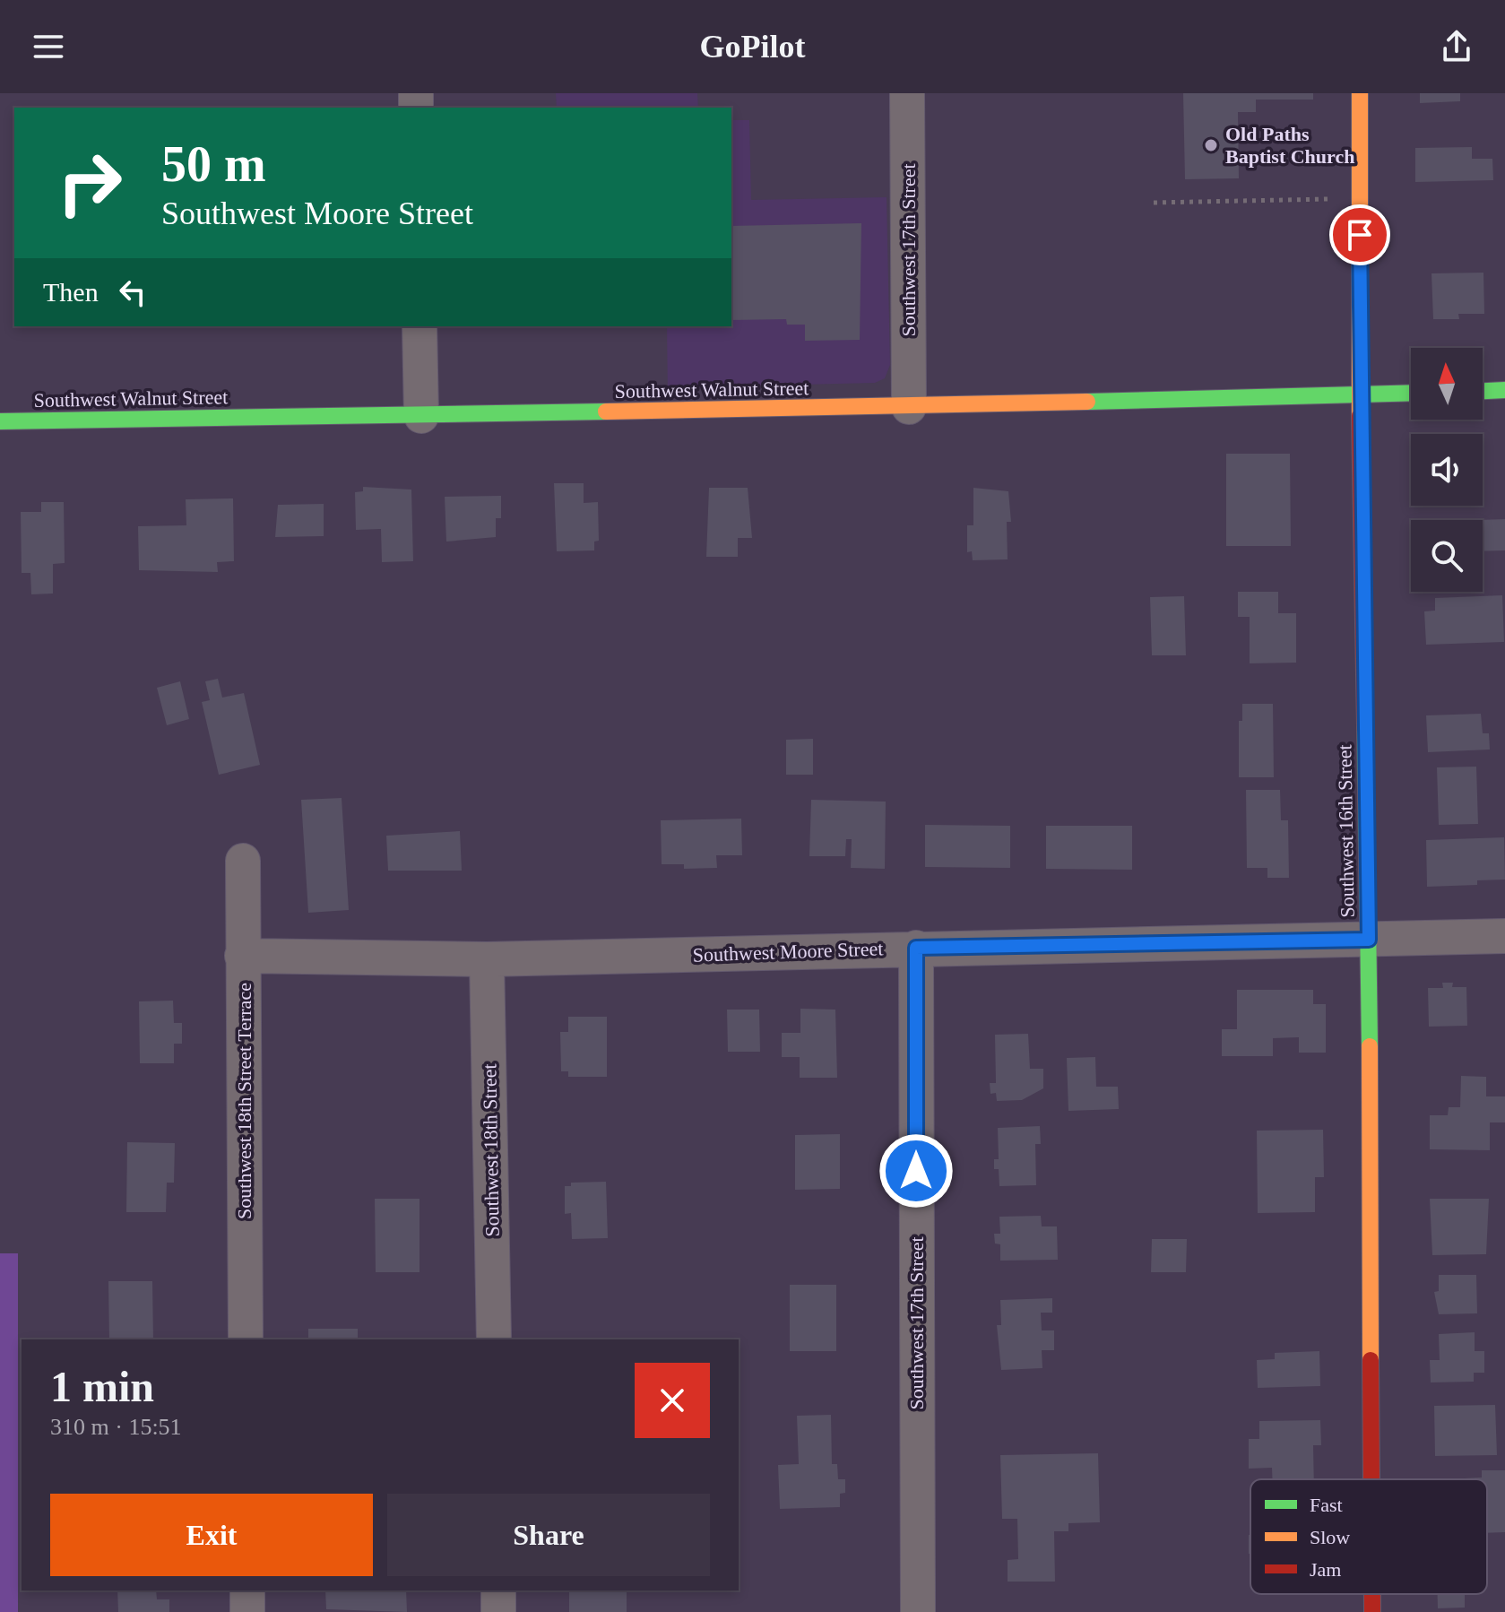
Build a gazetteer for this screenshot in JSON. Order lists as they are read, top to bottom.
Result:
{
  "streets": {
    "street": [
      "Southwest 17th Street",
      "Southwest Walnut Street",
      "Southwest 16th Street",
      "Southwest Moore Street",
      "Southwest 18th Street Terrace",
      "Southwest 18th Street"
    ]
  },
  "crossings": [
    ["Southwest 17th Street", "Southwest Walnut Street"],
    ["Southwest 17th Street", "Southwest Moore Street"],
    ["Southwest Walnut Street", "Southwest 16th Street"],
    ["Southwest 16th Street", "Southwest Moore Street"],
    ["Southwest Moore Street", "Southwest 18th Street Terrace"],
    ["Southwest Moore Street", "Southwest 18th Street"]
  ],
  "places": ["Old Paths Baptist Church"],
  "legend": ["Fast", "Slow", "Jam"],
  "north": "top",
  "page": {
    "header": "GoPilot",
    "turn": ["50 m", "Southwest Moore Street"],
    "then": "Then",
    "heading": ["1 min", "310 m · 15:51"],
    "buttons": ["Exit", "Share"]
  }
}
